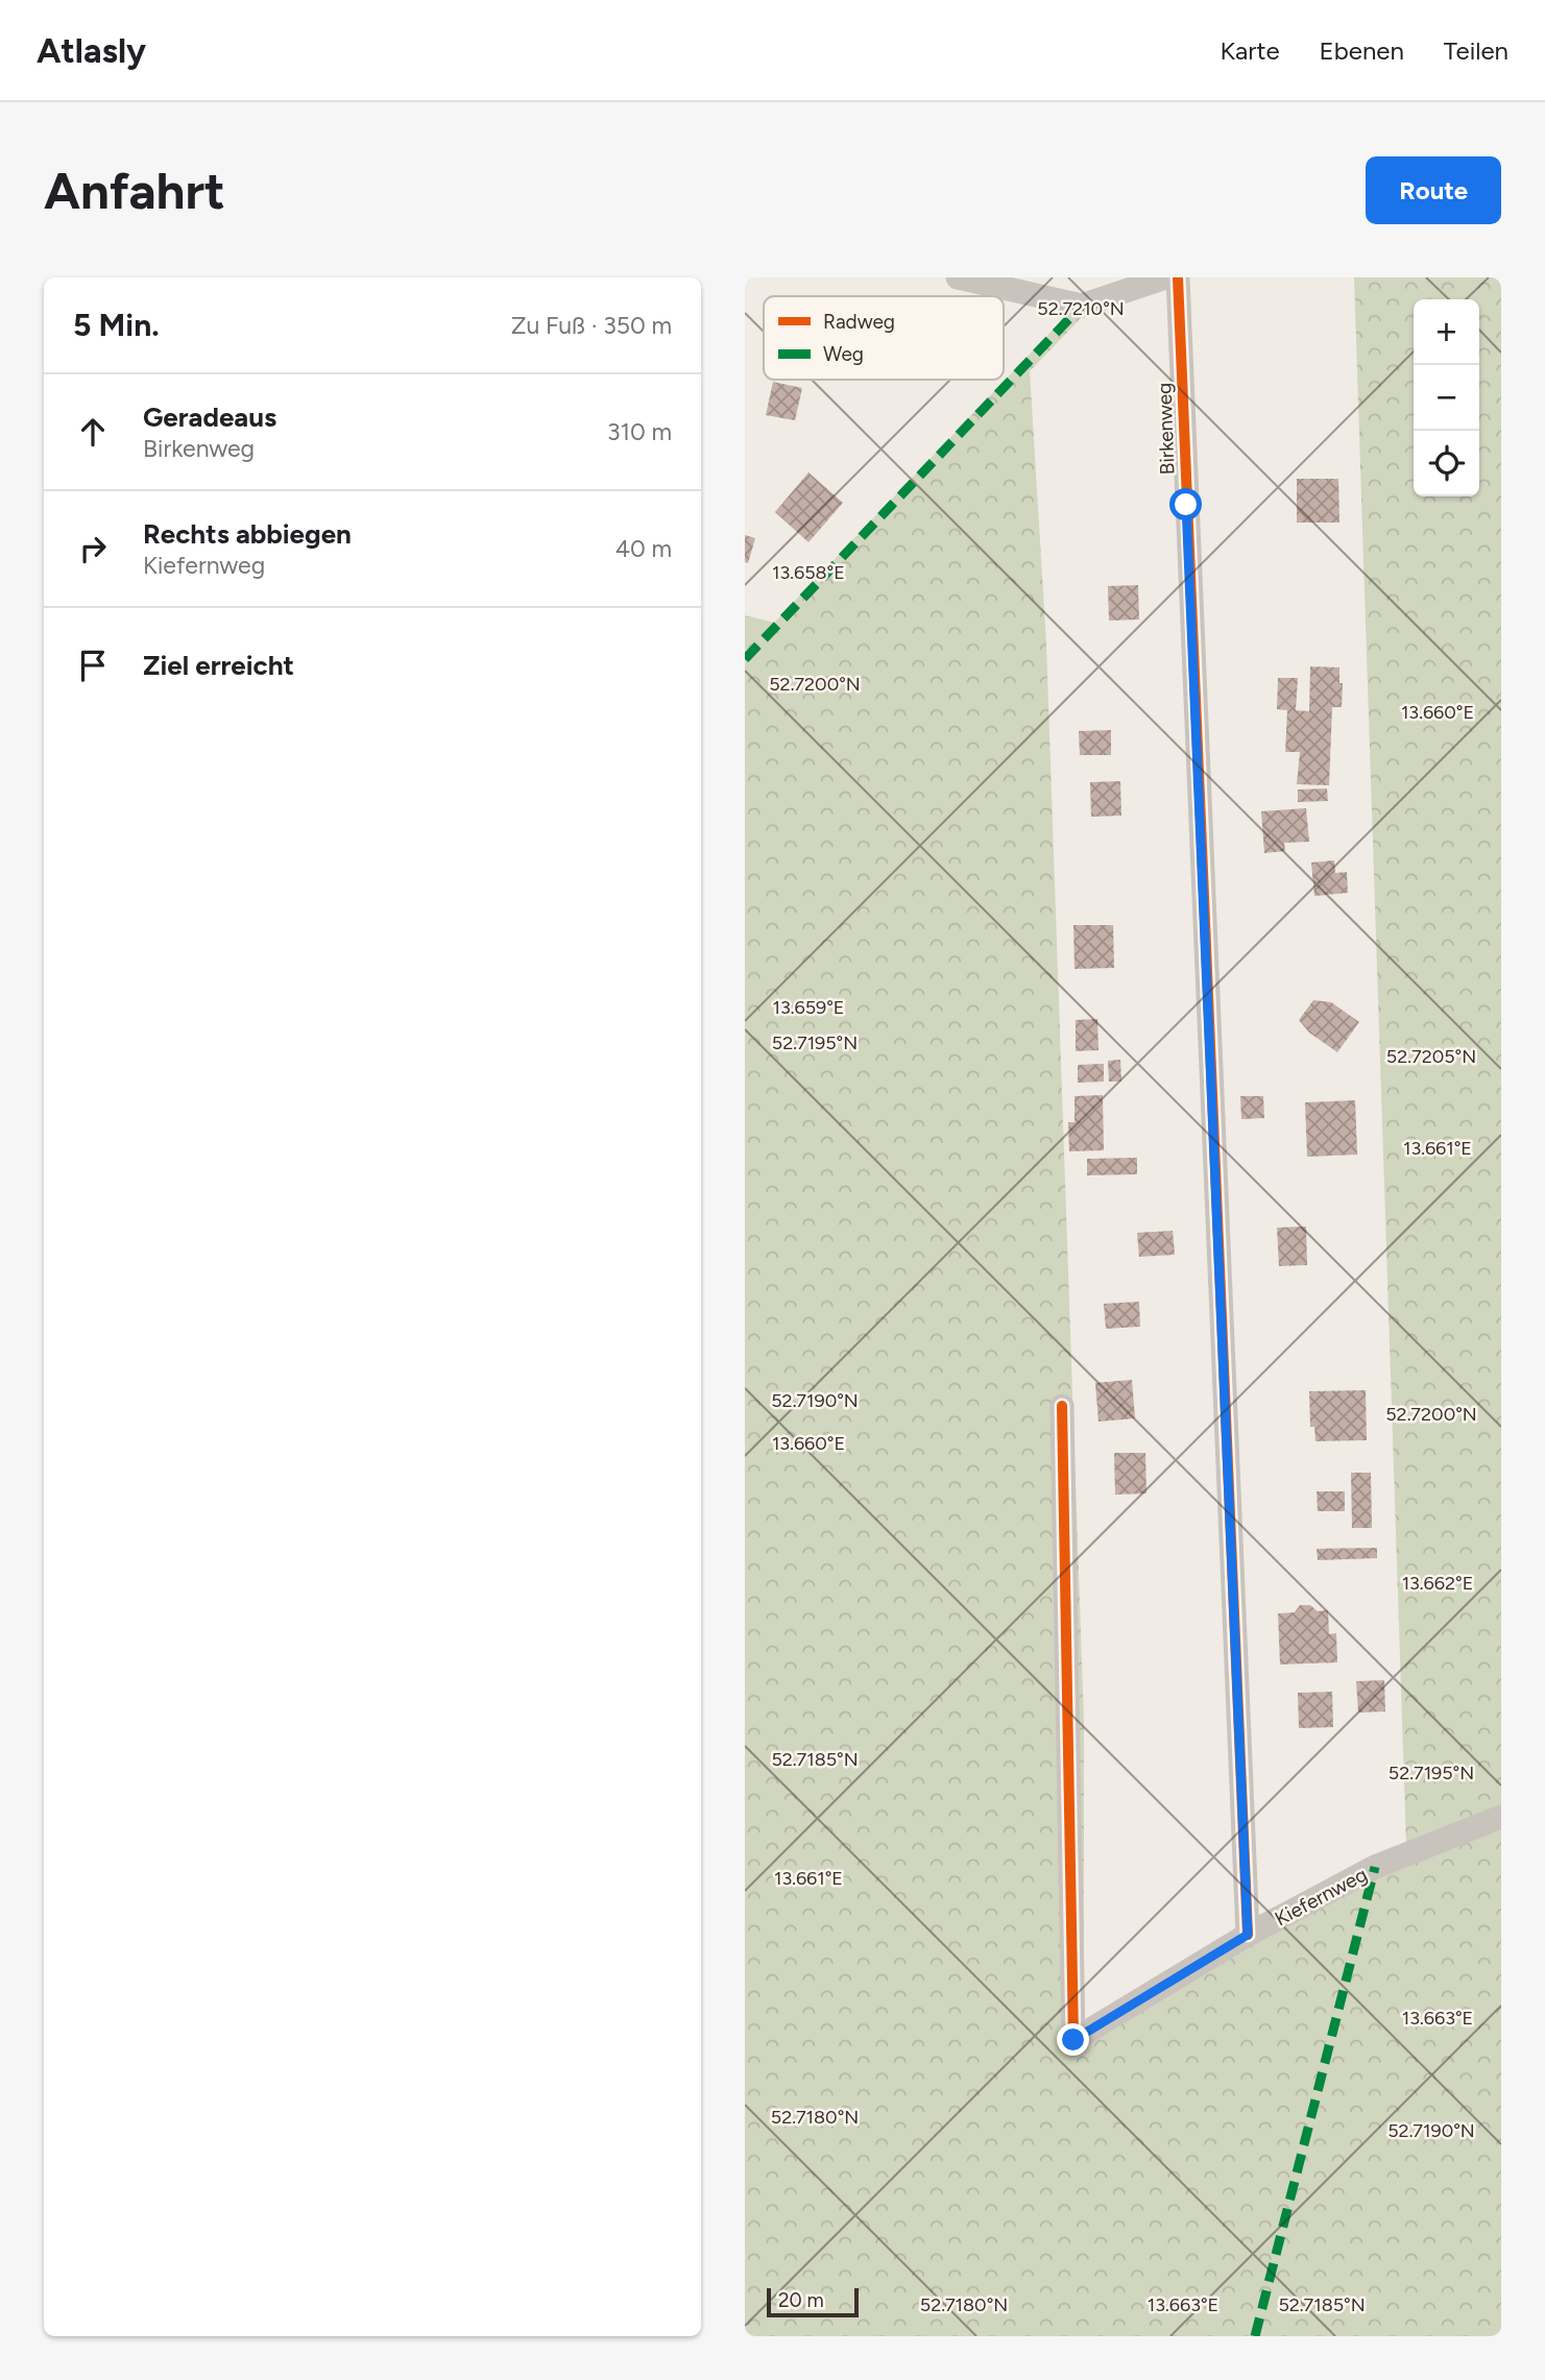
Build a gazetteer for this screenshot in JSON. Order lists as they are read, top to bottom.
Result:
{
  "streets": {
    "street": ["Birkenweg", "Kiefernweg"]
  },
  "crossings": [
    ["Birkenweg", "Kiefernweg"]
  ],
  "legend": ["Radweg", "Weg"],
  "scale_bar": "20 m",
  "page": {
    "header": "Atlasly",
    "nav": ["Karte", "Ebenen", "Teilen"],
    "buttons": "Route",
    "title": "Anfahrt",
    "heading": ["5 Min.", "Zu Fuß · 350 m"],
    "map_buttons": ["+", "−"],
    "list": [
      ["Geradeaus", "Birkenweg", "310 m"],
      ["Rechts abbiegen", "Kiefernweg", "40 m"],
      "Ziel erreicht"
    ],
    "scale": "20 m"
  },
  "coordinates": [
    "52.7210°N",
    "13.658°E",
    "52.7200°N",
    "13.660°E",
    "13.659°E",
    "52.7195°N",
    "52.7205°N",
    "13.661°E",
    "52.7190°N",
    "13.662°E",
    "52.7185°N",
    "13.663°E",
    "52.7180°N"
  ]
}
